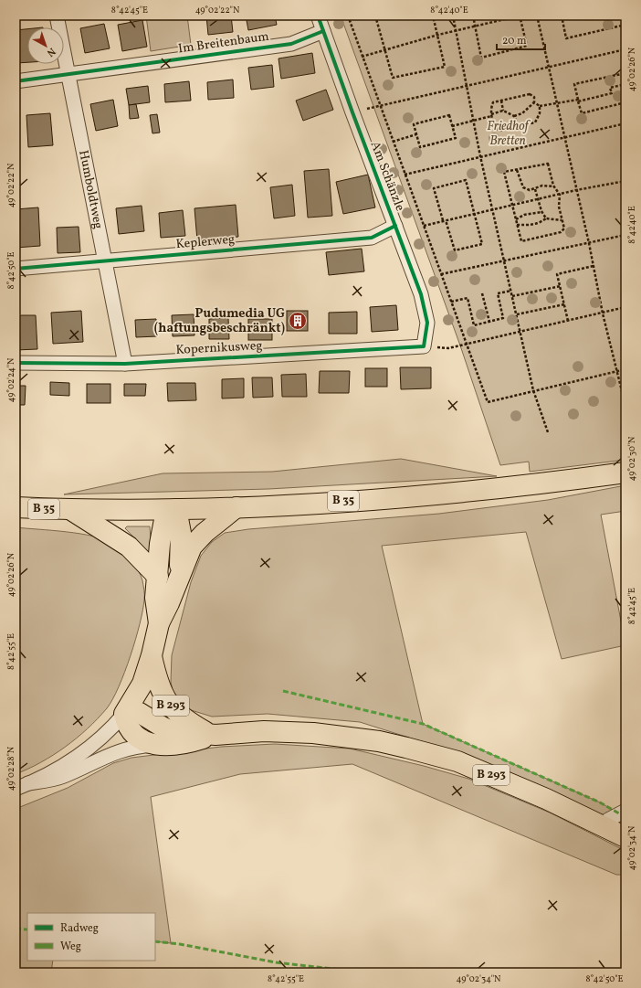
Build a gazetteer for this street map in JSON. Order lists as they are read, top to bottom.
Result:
{
  "streets": {
    "main road": ["B 35", "B 293"],
    "street": [
      "Im Breitenbaum",
      "Am Schänzle",
      "Humboldtweg",
      "Keplerweg",
      "Kopernikusweg"
    ]
  },
  "crossings": [
    ["Im Breitenbaum", "Am Schänzle"],
    ["Im Breitenbaum", "Humboldtweg"],
    ["Am Schänzle", "Keplerweg"],
    ["Am Schänzle", "Kopernikusweg"],
    ["Humboldtweg", "Keplerweg"],
    ["Humboldtweg", "Kopernikusweg"],
    ["B 35", "B 293"]
  ],
  "parks": ["Friedhof Bretten"],
  "places": {
    "building": ["Pudumedia UG (haftungsbeschränkt)"]
  },
  "legend": ["Radweg", "Weg"],
  "scale_bar": "20 m",
  "north": "bottom right",
  "coordinates": [
    "8°42'45\"E",
    "49°02'22\"N",
    "8°42'40\"E",
    "49°02'26\"N",
    "8°42'50\"E",
    "49°02'24\"N",
    "49°02'30\"N",
    "8°42'55\"E",
    "49°02'28\"N",
    "49°02'34\"N"
  ]
}
